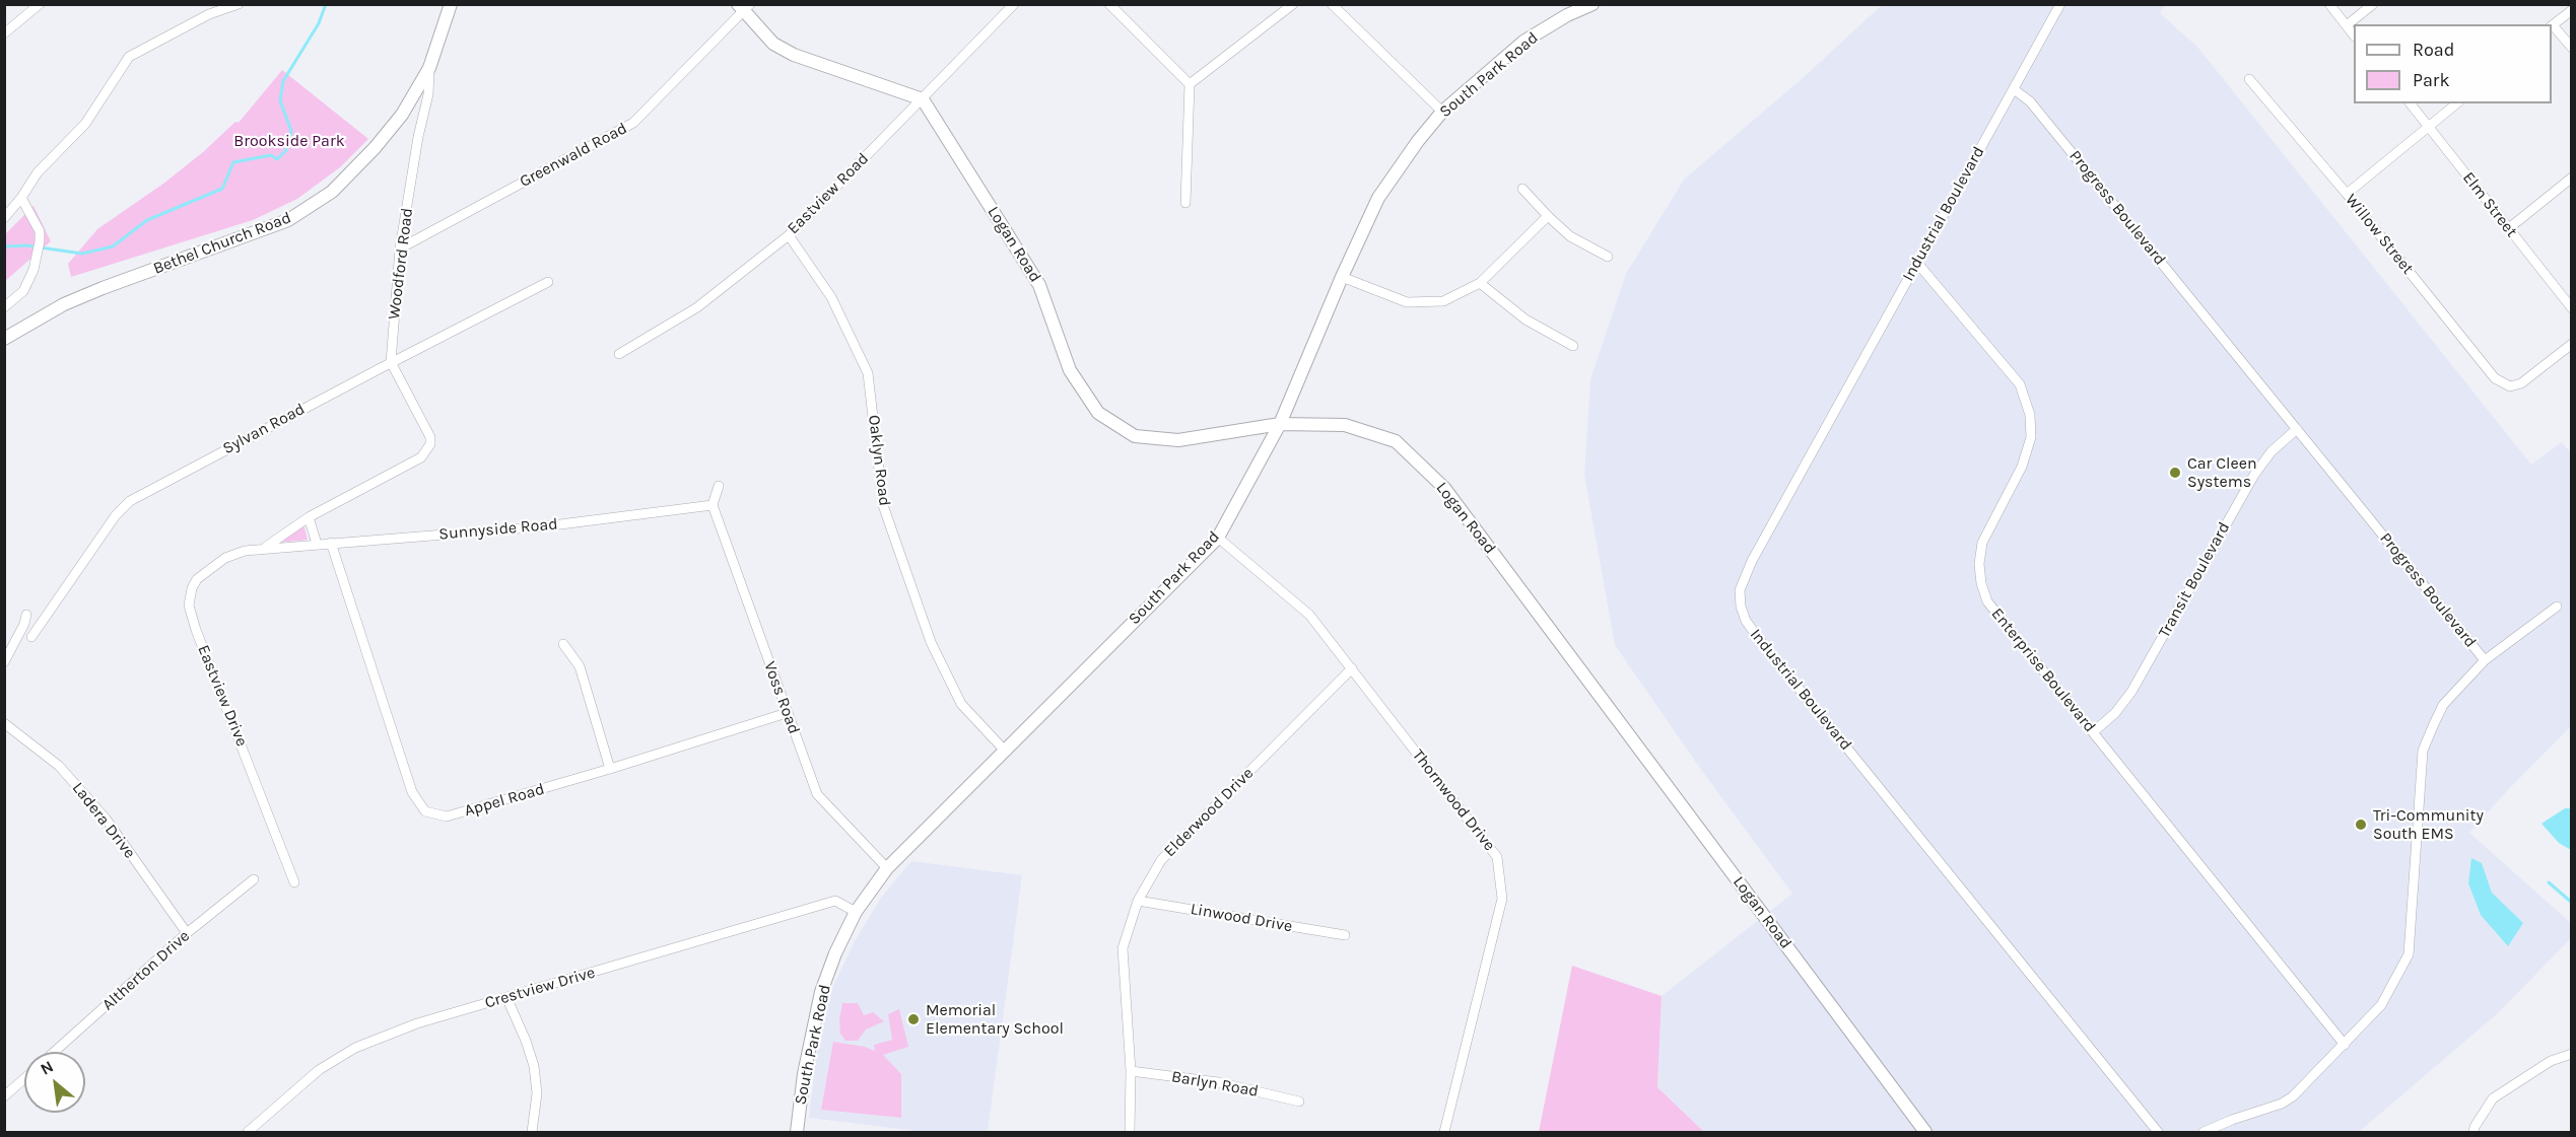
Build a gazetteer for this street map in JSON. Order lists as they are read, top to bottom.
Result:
{
  "streets": {
    "street": [
      "South Park Road",
      "Greenwald Road",
      "Eastview Road",
      "Elm Street",
      "Progress Boulevard",
      "Industrial Boulevard",
      "Willow Street",
      "Bethel Church Road",
      "Logan Road",
      "Woodford Road",
      "Sylvan Road",
      "Oaklyn Road",
      "Sunnyside Road",
      "Transit Boulevard",
      "Enterprise Boulevard",
      "Eastview Drive",
      "Voss Road",
      "Appel Road",
      "Thornwood Drive",
      "Elderwood Drive",
      "Ladera Drive",
      "Linwood Drive",
      "Altherton Drive",
      "Crestview Drive",
      "Barlyn Road"
    ]
  },
  "crossings": [
    ["South Park Road", "Logan Road"],
    ["South Park Road", "Oaklyn Road"],
    ["South Park Road", "Voss Road"],
    ["South Park Road", "Thornwood Drive"],
    ["South Park Road", "Crestview Drive"],
    ["Greenwald Road", "Woodford Road"],
    ["Eastview Road", "Logan Road"],
    ["Eastview Road", "Oaklyn Road"],
    ["Progress Boulevard", "Industrial Boulevard"],
    ["Progress Boulevard", "Transit Boulevard"],
    ["Progress Boulevard", "Enterprise Boulevard"],
    ["Industrial Boulevard", "Enterprise Boulevard"],
    ["Bethel Church Road", "Woodford Road"],
    ["Woodford Road", "Sylvan Road"],
    ["Sunnyside Road", "Eastview Drive"],
    ["Sunnyside Road", "Voss Road"],
    ["Sunnyside Road", "Appel Road"],
    ["Transit Boulevard", "Enterprise Boulevard"],
    ["Voss Road", "Appel Road"],
    ["Thornwood Drive", "Elderwood Drive"],
    ["Elderwood Drive", "Linwood Drive"],
    ["Elderwood Drive", "Barlyn Road"],
    ["Ladera Drive", "Altherton Drive"]
  ],
  "parks": ["Brookside Park"],
  "places": ["Car Cleen Systems", "Tri-Community South EMS", "Memorial Elementary School"],
  "legend": ["Road", "Park"],
  "north": "top left"
}
